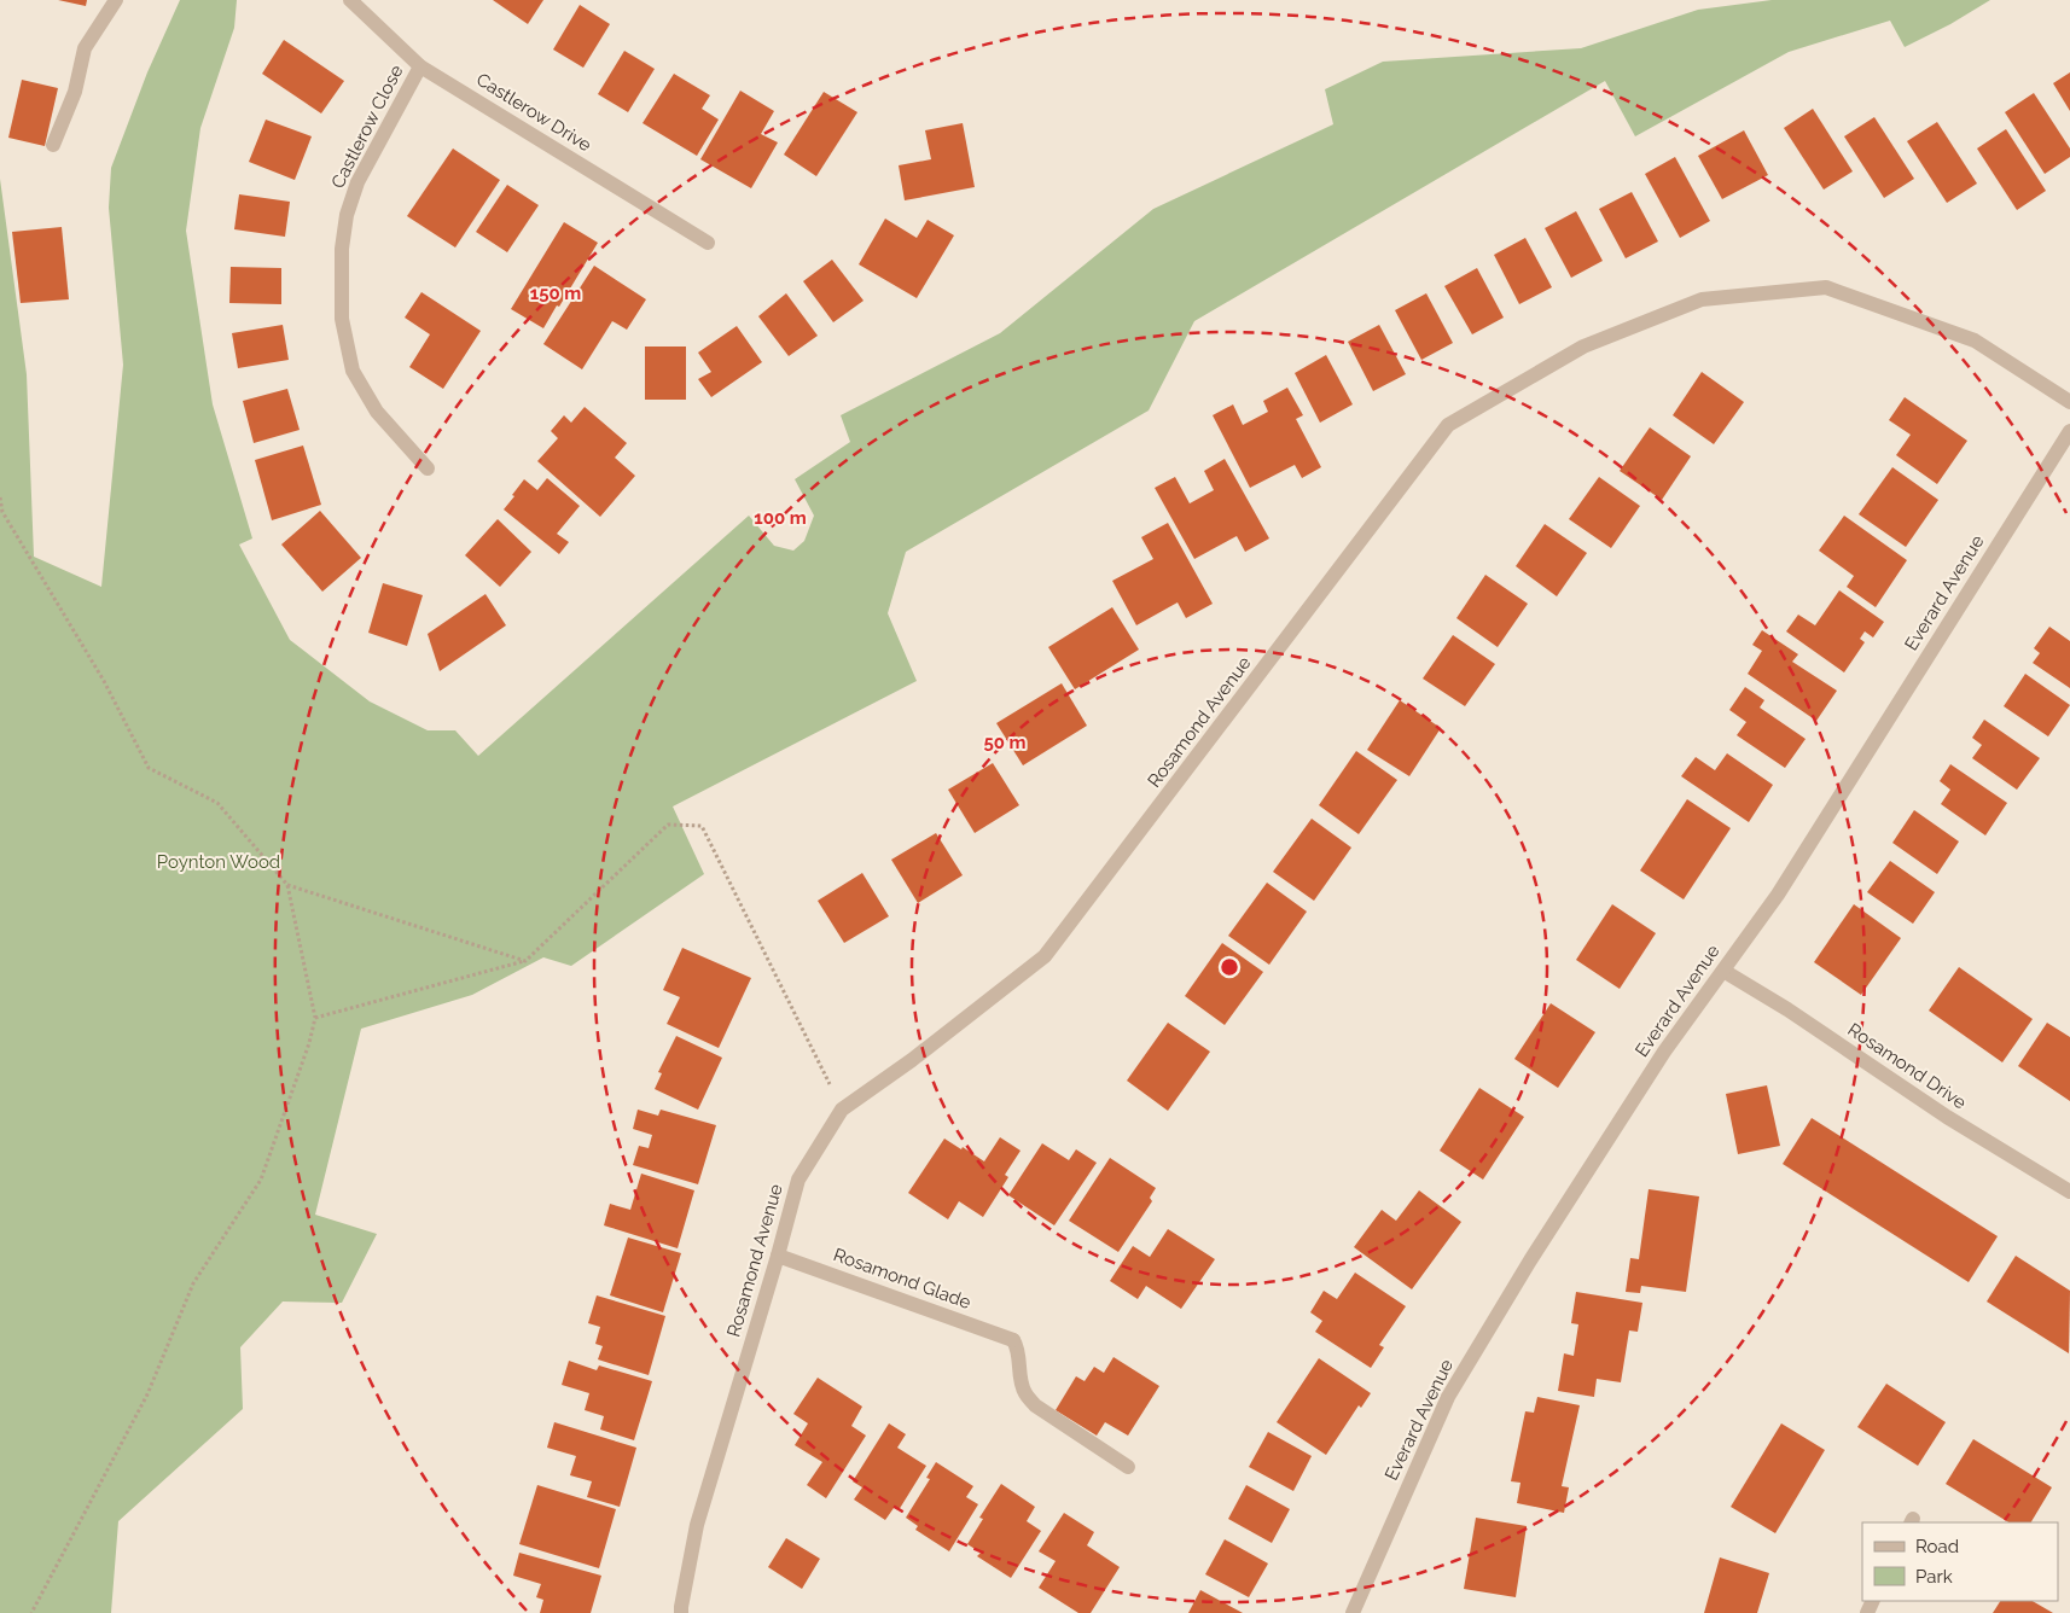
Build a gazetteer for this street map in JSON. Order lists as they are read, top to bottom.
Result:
{
  "streets": {
    "street": [
      "Castlerow Drive",
      "Castlerow Close",
      "Everard Avenue",
      "Rosamond Avenue",
      "Rosamond Drive",
      "Rosamond Glade"
    ]
  },
  "crossings": [
    ["Castlerow Drive", "Castlerow Close"],
    ["Everard Avenue", "Rosamond Drive"],
    ["Rosamond Avenue", "Rosamond Glade"]
  ],
  "parks": ["Poynton Wood"],
  "legend": ["Road", "Park"],
  "rings": ["150 m", "100 m", "50 m"]
}
